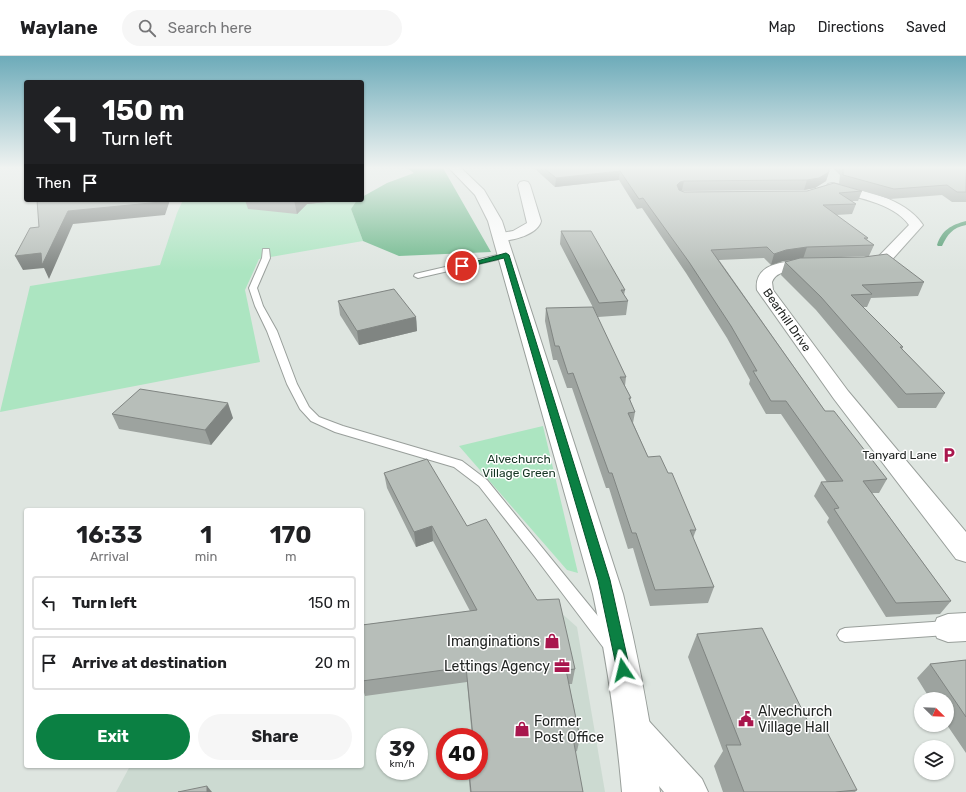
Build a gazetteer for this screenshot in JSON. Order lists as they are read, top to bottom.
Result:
{
  "streets": {
    "street": ["Bearhill Drive"]
  },
  "parks": ["Alvechurch Village Green"],
  "places": {
    "parking": ["Tanyard Lane"],
    "shop": ["Imanginations", "Former Post Office"],
    "office": ["Lettings Agency"],
    "public building": ["Alvechurch Village Hall"]
  },
  "north": "bottom right",
  "page": {
    "header": "Waylane",
    "search": "Search here",
    "nav": ["Map", "Directions", "Saved"],
    "turn": ["150 m", "Turn left"],
    "then": "Then",
    "eta": [
      "16:33",
      "Arrival",
      "1",
      "min",
      "170",
      "m"
    ],
    "list": [
      {
        "name": "Turn left",
        "value": "150 m"
      },
      {
        "name": "Arrive at destination",
        "value": "20 m"
      }
    ],
    "buttons": ["Exit", "Share"],
    "speed": "39 km/h",
    "limit": "40"
  }
}
